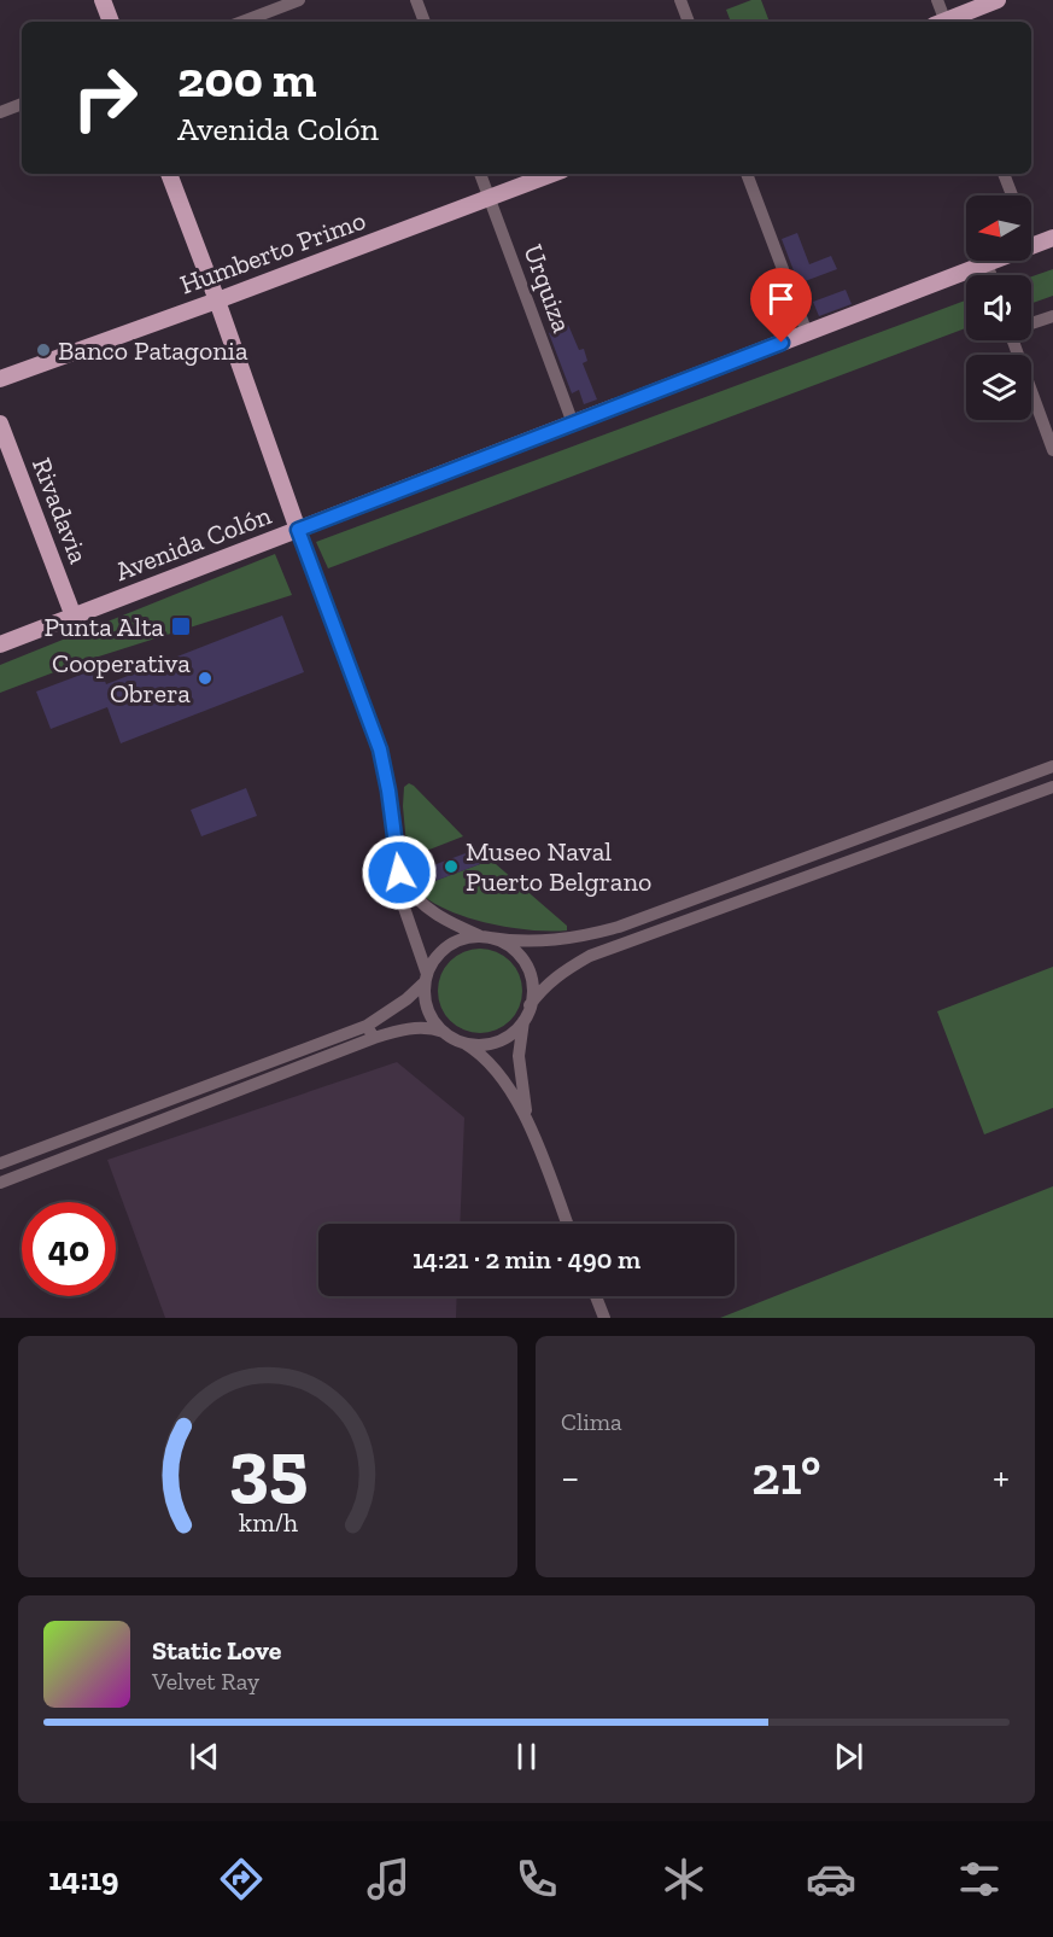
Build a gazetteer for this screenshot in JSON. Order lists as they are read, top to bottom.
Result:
{
  "streets": {
    "main road": ["Humberto Primo", "Rivadavia", "Avenida Colón"],
    "street": ["Urquiza"]
  },
  "crossings": [
    ["Humberto Primo", "Urquiza"],
    ["Urquiza", "Avenida Colón"],
    ["Rivadavia", "Avenida Colón"]
  ],
  "places": {
    "other": ["Banco Patagonia", "Cooperativa Obrera", "Museo Naval Puerto Belgrano"],
    "transit": ["Punta Alta"]
  },
  "north": "left",
  "page": {
    "turn": ["200 m", "Avenida Colón"],
    "limit": "40",
    "trip": "14:21 · 2 min · 490 m",
    "tile": "Clima",
    "heat": ["−", "21°", "+"],
    "song": ["Static Love", "Velvet Ray"],
    "tabs": "14:19",
    "gauge": ["35", "km/h"]
  }
}
